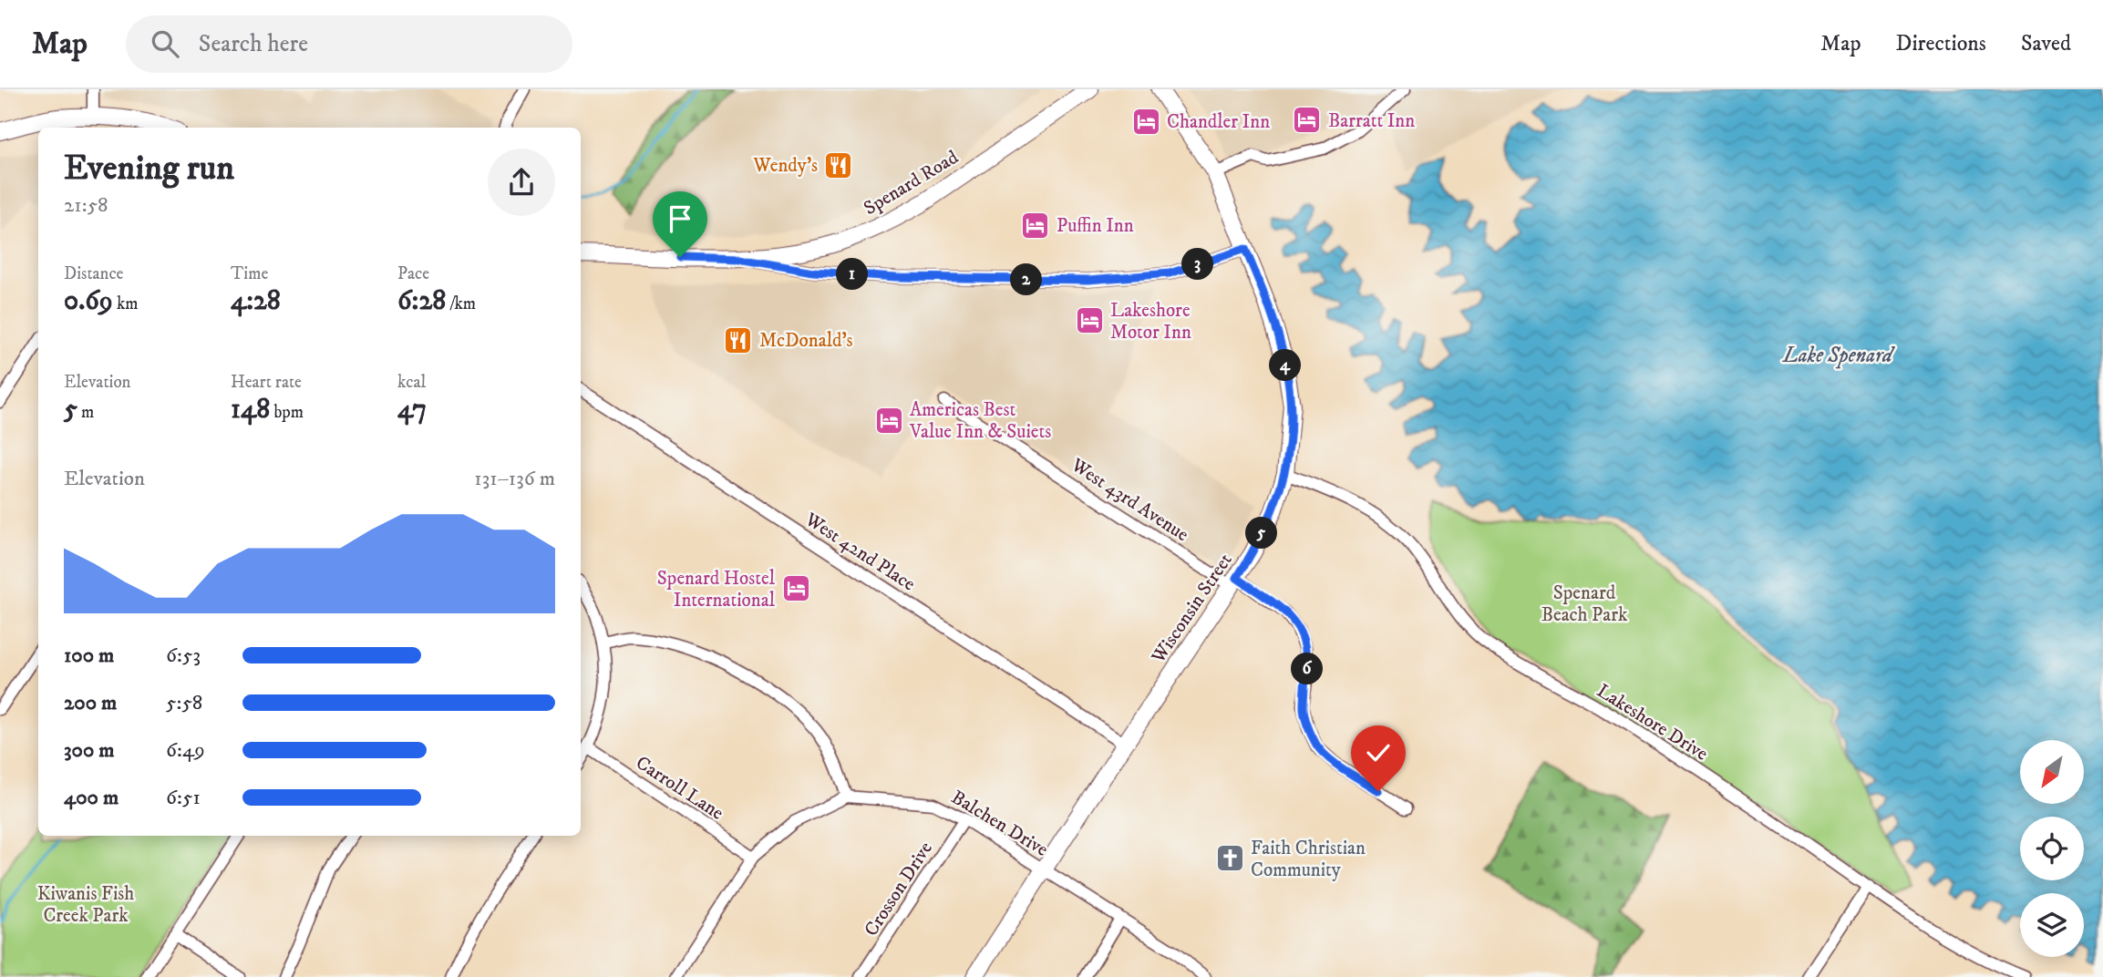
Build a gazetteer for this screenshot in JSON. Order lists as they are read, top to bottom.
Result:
{
  "streets": {
    "street": [
      "Spenard Road",
      "West 43rd Avenue",
      "West 42nd Place",
      "Wisconsin Street",
      "Lakeshore Drive",
      "Carroll Lane",
      "Balchen Drive",
      "Crosson Drive"
    ]
  },
  "crossings": [
    ["West 43rd Avenue", "Wisconsin Street"],
    ["West 42nd Place", "Wisconsin Street"],
    ["Wisconsin Street", "Lakeshore Drive"],
    ["Wisconsin Street", "Balchen Drive"],
    ["Carroll Lane", "Balchen Drive"],
    ["Balchen Drive", "Crosson Drive"]
  ],
  "water": ["Lake Spenard"],
  "parks": ["Spenard Beach Park", "Kiwanis Fish Creek Park"],
  "places": {
    "hotel": [
      "Barratt Inn",
      "Chandler Inn",
      "Puffin Inn",
      "Lakeshore Motor Inn",
      "Americas Best Value Inn & Suiets",
      "Spenard Hostel International"
    ],
    "restaurant": ["Wendy's", "McDonald's"],
    "church": ["Faith Christian Community"]
  },
  "north": "bottom left",
  "page": {
    "header": "Map",
    "search": "Search here",
    "nav": ["Map", "Directions", "Saved"],
    "heading": ["Evening run", "21:58"],
    "stats": [
      ["Distance", "0.69 km"],
      ["Time", "4:28"],
      ["Pace", "6:28 /km"],
      ["Elevation", "5 m"],
      ["Heart rate", "148 bpm"],
      ["kcal", "47"]
    ],
    "pins": [
      "3",
      "1",
      "2",
      "4",
      "5",
      "6"
    ],
    "chart": ["Elevation", "131–136 m"],
    "list": [
      {
        "name": "100 m",
        "note": "6:53"
      },
      {
        "name": "200 m",
        "note": "5:58"
      },
      {
        "name": "300 m",
        "note": "6:49"
      },
      {
        "name": "400 m",
        "note": "6:51"
      }
    ]
  }
}
